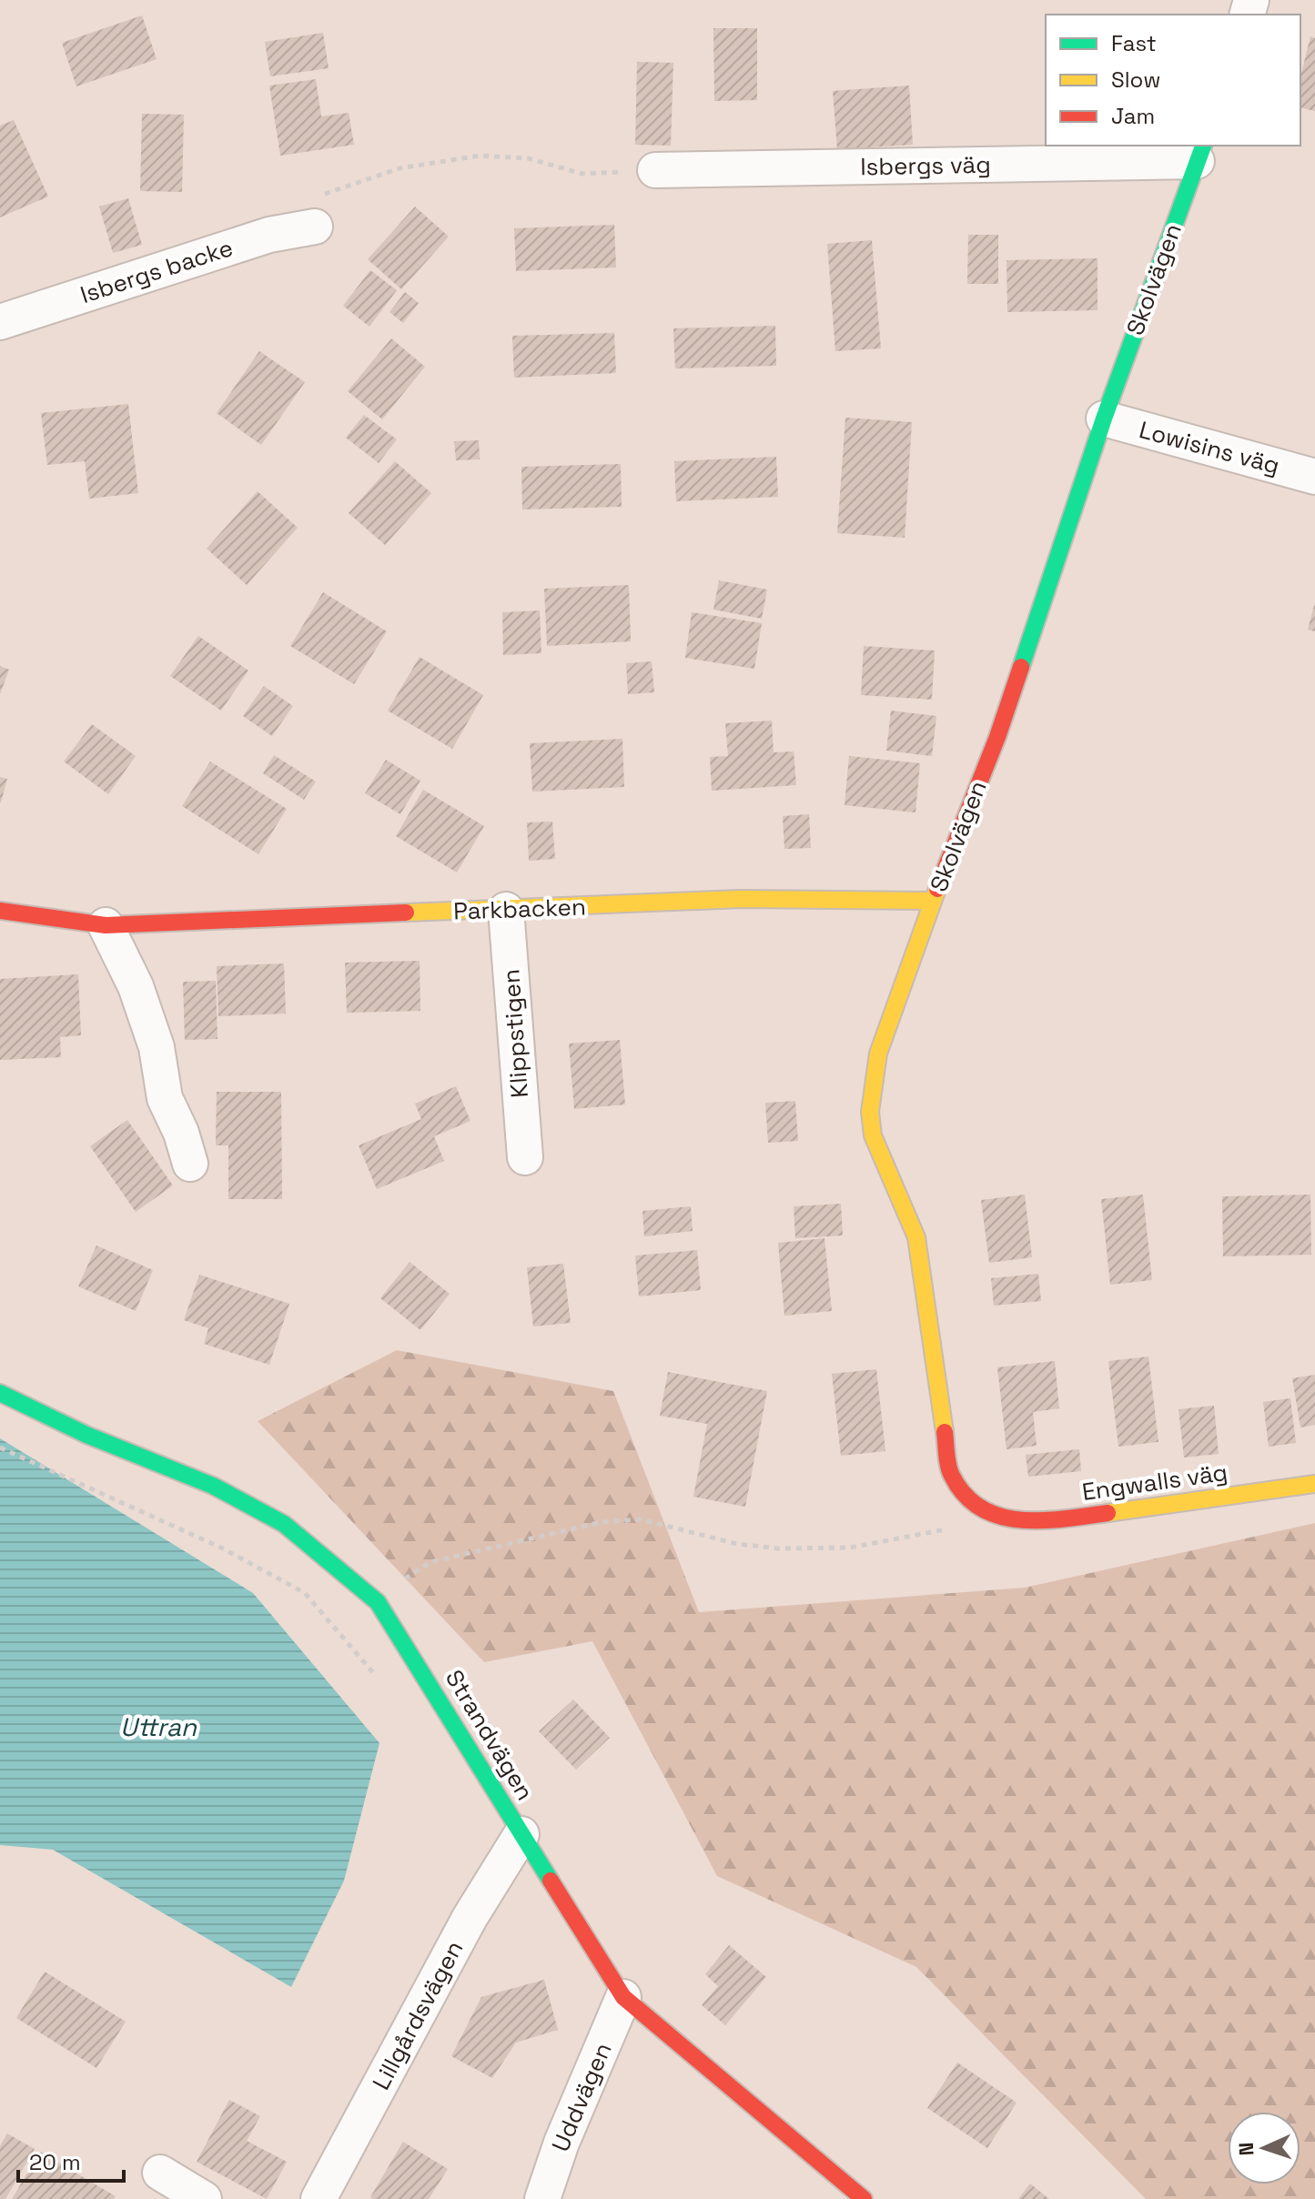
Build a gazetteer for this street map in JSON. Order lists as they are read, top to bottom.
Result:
{
  "streets": {
    "street": [
      "Isbergs väg",
      "Isbergs backe",
      "Skolvägen",
      "Lowisins väg",
      "Parkbacken",
      "Klippstigen",
      "Engwalls väg",
      "Strandvägen",
      "Lillgårdsvägen",
      "Uddvägen"
    ]
  },
  "crossings": [
    ["Isbergs väg", "Skolvägen"],
    ["Skolvägen", "Lowisins väg"],
    ["Skolvägen", "Parkbacken"],
    ["Skolvägen", "Engwalls väg"],
    ["Parkbacken", "Klippstigen"],
    ["Strandvägen", "Lillgårdsvägen"],
    ["Strandvägen", "Uddvägen"]
  ],
  "water": ["Uttran"],
  "legend": ["Fast", "Slow", "Jam"],
  "scale_bar": "20 m",
  "north": "left"
}
